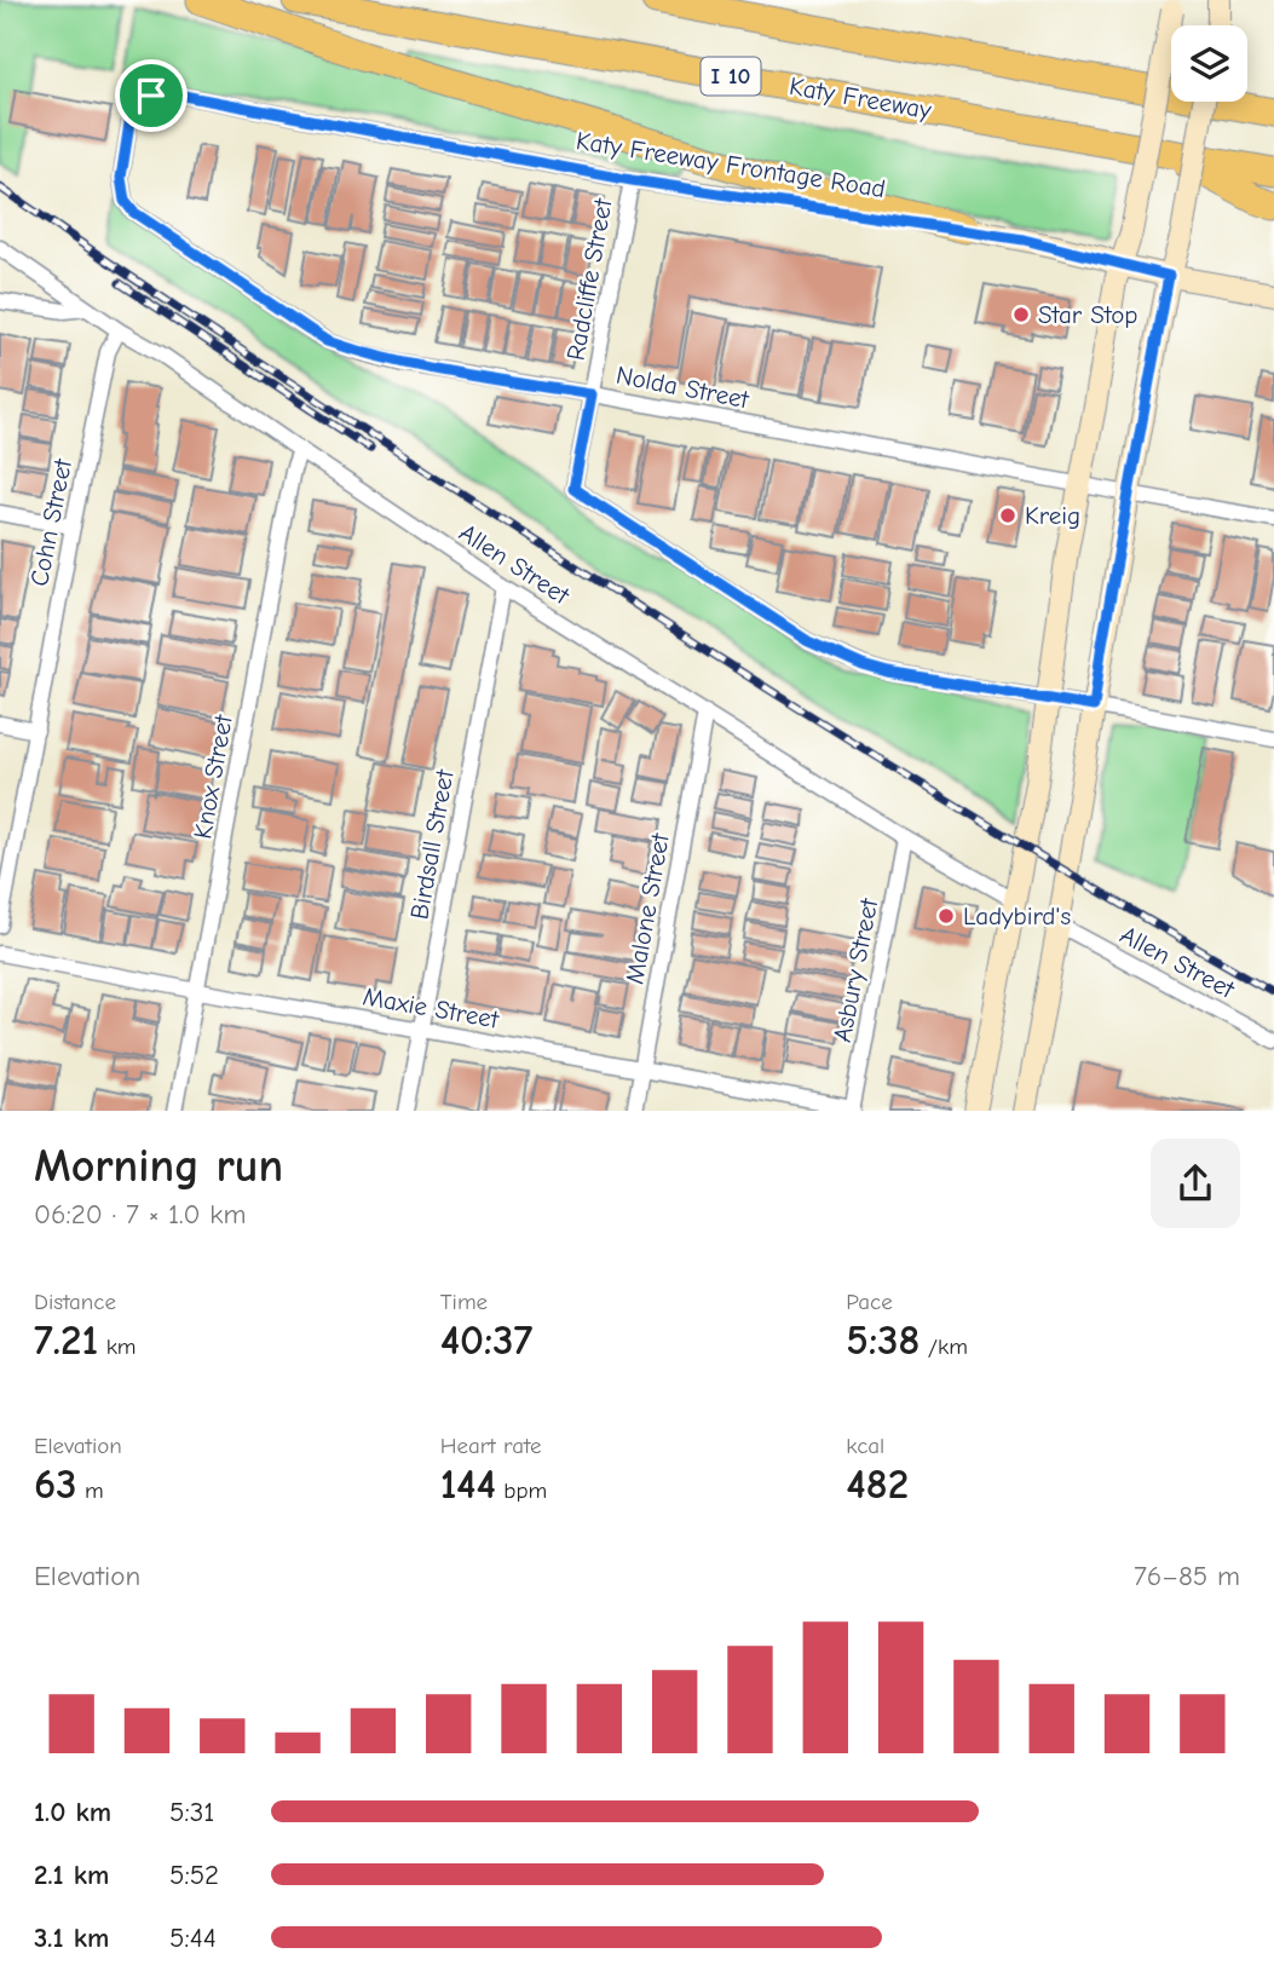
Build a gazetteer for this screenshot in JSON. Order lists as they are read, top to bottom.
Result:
{
  "streets": {
    "highway": ["I 10", "Katy Freeway"],
    "main road": ["Katy Freeway Frontage Road"],
    "street": [
      "Radcliffe Street",
      "Nolda Street",
      "Cohn Street",
      "Allen Street",
      "Knox Street",
      "Birdsall Street",
      "Malone Street",
      "Asbury Street",
      "Maxie Street"
    ]
  },
  "crossings": [
    ["Katy Freeway Frontage Road", "Radcliffe Street"],
    ["Katy Freeway Frontage Road", "Nolda Street"],
    ["Radcliffe Street", "Nolda Street"],
    ["Cohn Street", "Allen Street"],
    ["Allen Street", "Knox Street"],
    ["Allen Street", "Birdsall Street"],
    ["Allen Street", "Malone Street"],
    ["Allen Street", "Asbury Street"],
    ["Knox Street", "Maxie Street"],
    ["Birdsall Street", "Maxie Street"],
    ["Malone Street", "Maxie Street"],
    ["Asbury Street", "Maxie Street"]
  ],
  "places": ["Star Stop", "Kreig", "Ladybird's"],
  "page": {
    "heading": ["Morning run", "06:20 · 7 × 1.0 km"],
    "stats": [
      ["Distance", "7.21 km"],
      ["Time", "40:37"],
      ["Pace", "5:38 /km"],
      ["Elevation", "63 m"],
      ["Heart rate", "144 bpm"],
      ["kcal", "482"]
    ],
    "chart": ["Elevation", "76–85 m"],
    "list": [
      {
        "name": "1.0 km",
        "note": "5:31"
      },
      {
        "name": "2.1 km",
        "note": "5:52"
      },
      {
        "name": "3.1 km",
        "note": "5:44"
      }
    ]
  }
}
